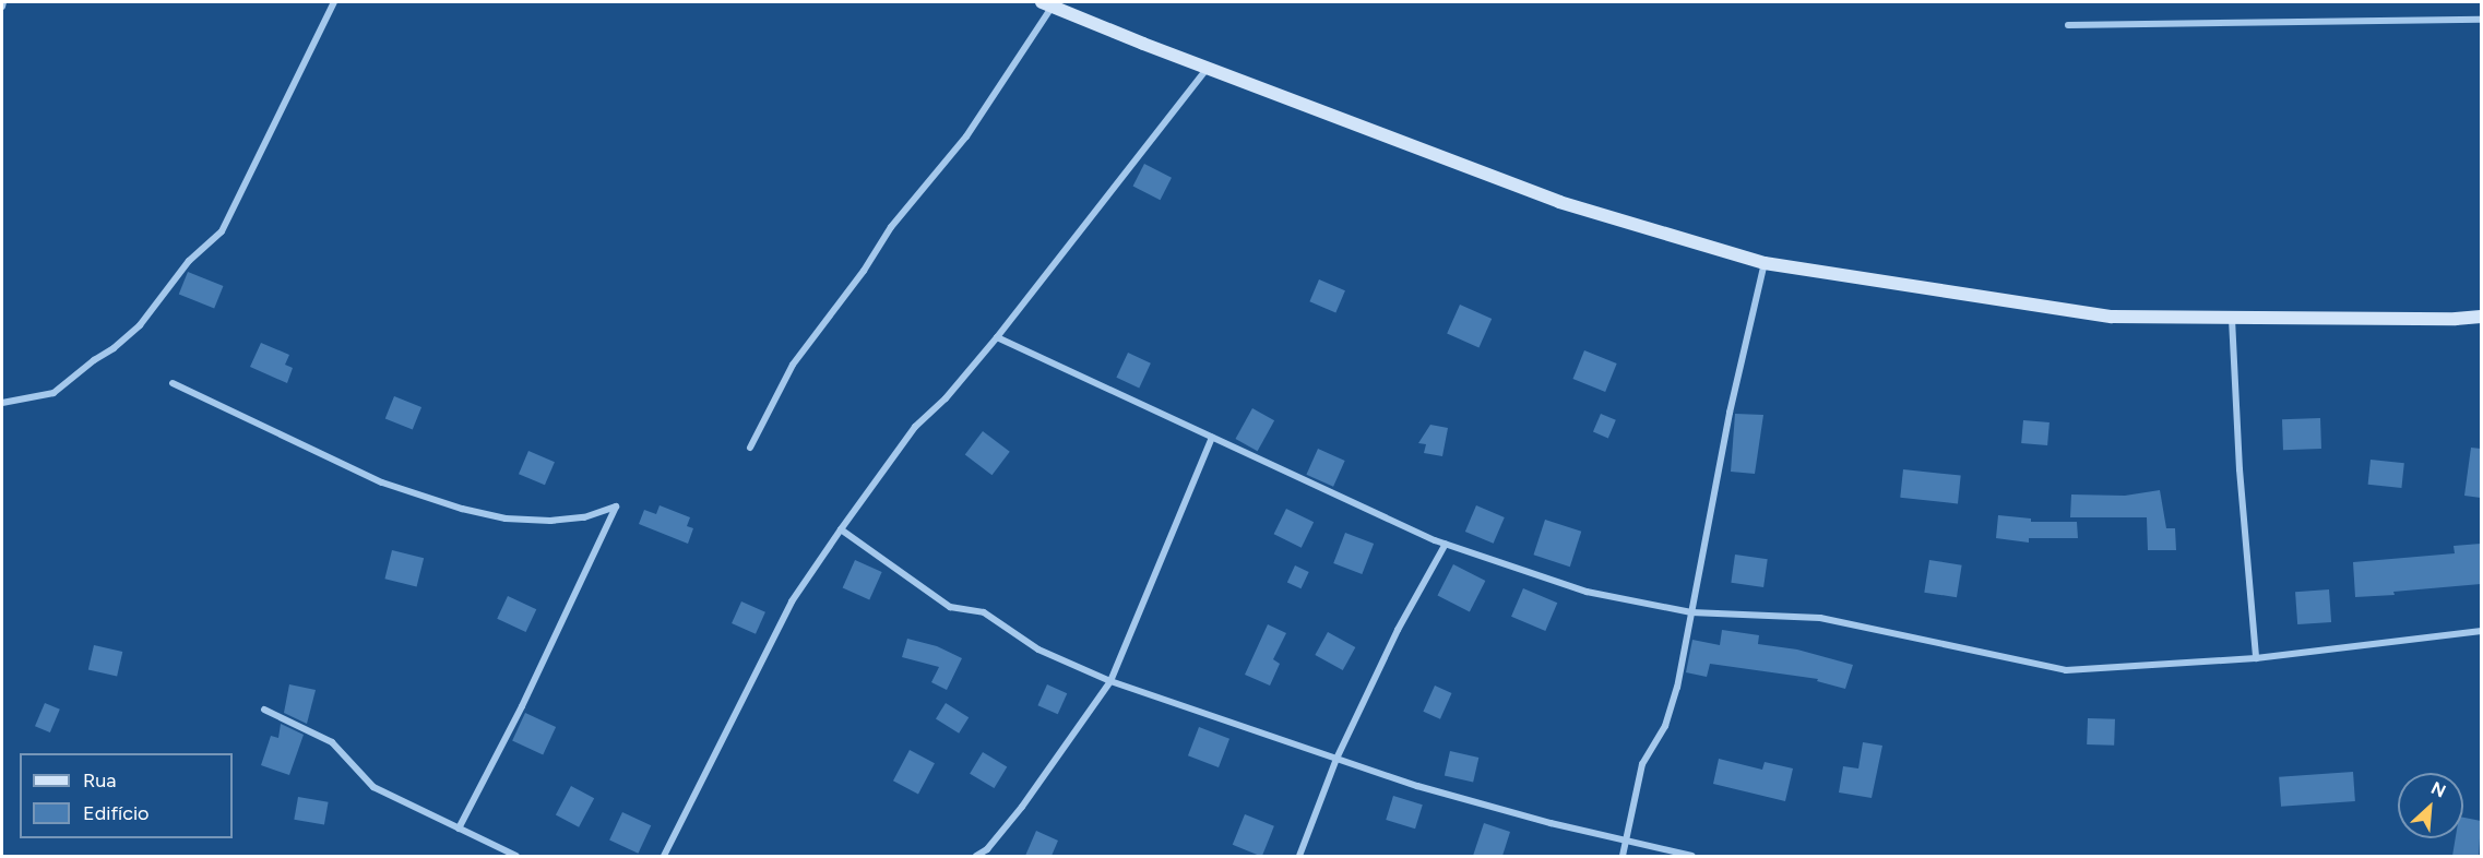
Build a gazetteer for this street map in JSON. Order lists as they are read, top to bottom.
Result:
{
  "legend": ["Rua", "Edifício"],
  "north": "top right"
}
